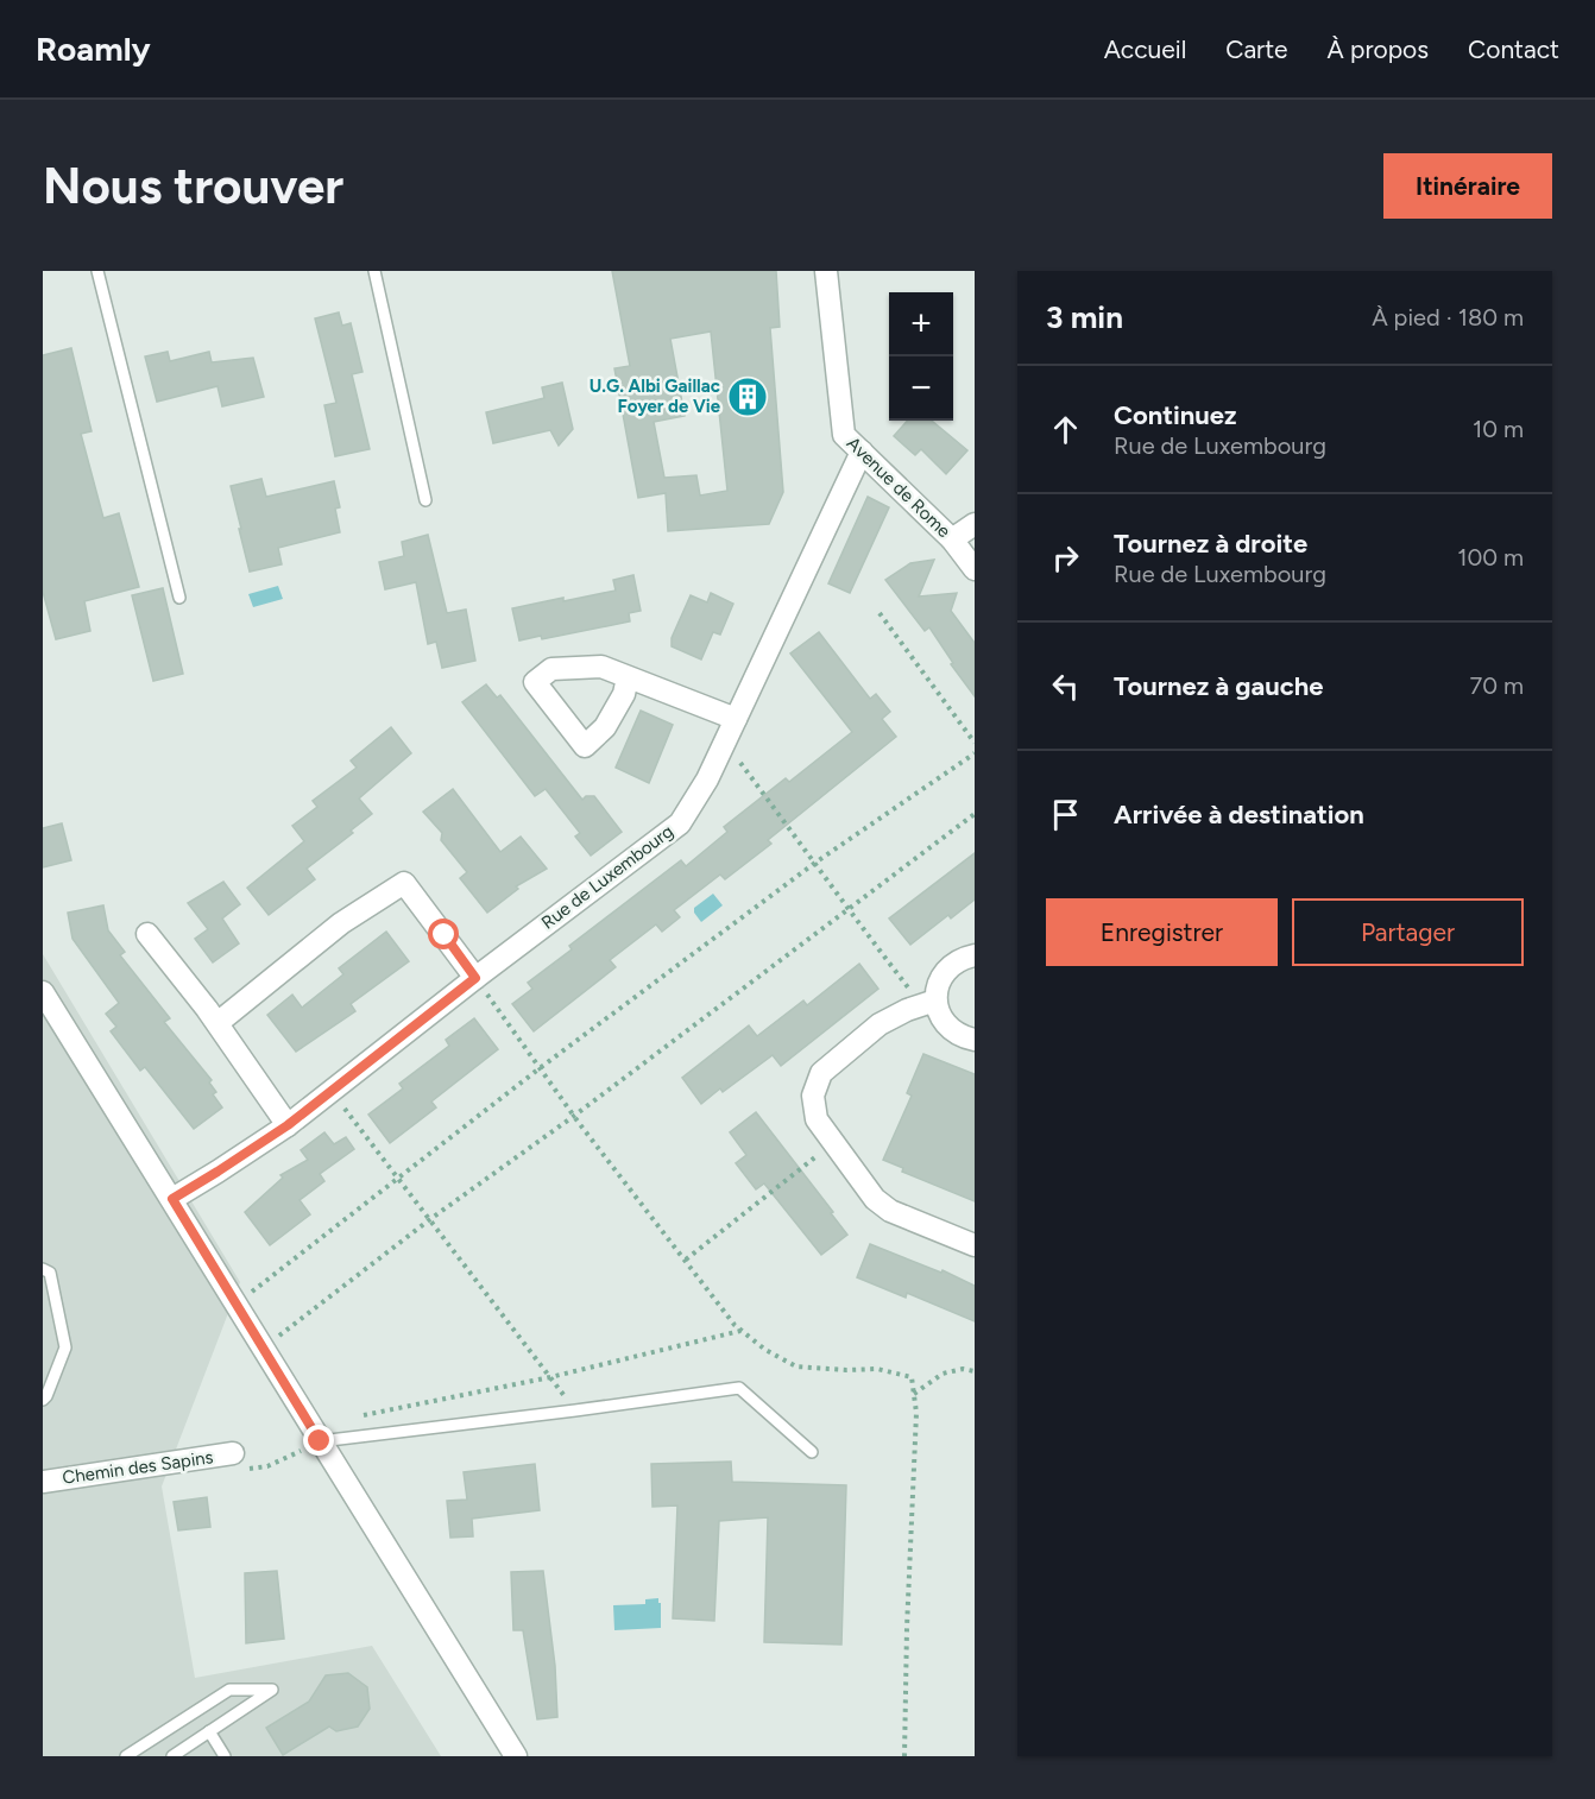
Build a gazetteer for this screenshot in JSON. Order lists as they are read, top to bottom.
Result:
{
  "streets": {
    "street": ["Avenue de Rome", "Rue de Luxembourg", "Chemin des Sapins"]
  },
  "crossings": [
    ["Avenue de Rome", "Rue de Luxembourg"]
  ],
  "places": {
    "building": ["U.G. Albi Gaillac Foyer de Vie"]
  },
  "page": {
    "header": "Roamly",
    "nav": [
      "Accueil",
      "Carte",
      "À propos",
      "Contact"
    ],
    "buttons": [
      "Itinéraire",
      ["Enregistrer", "Partager"]
    ],
    "title": "Nous trouver",
    "heading": ["3 min", "À pied · 180 m"],
    "map_buttons": ["+", "−"],
    "list": [
      ["Continuez", "Rue de Luxembourg", "10 m"],
      ["Tournez à droite", "Rue de Luxembourg", "100 m"],
      ["Tournez à gauche", "70 m"],
      "Arrivée à destination"
    ]
  }
}
